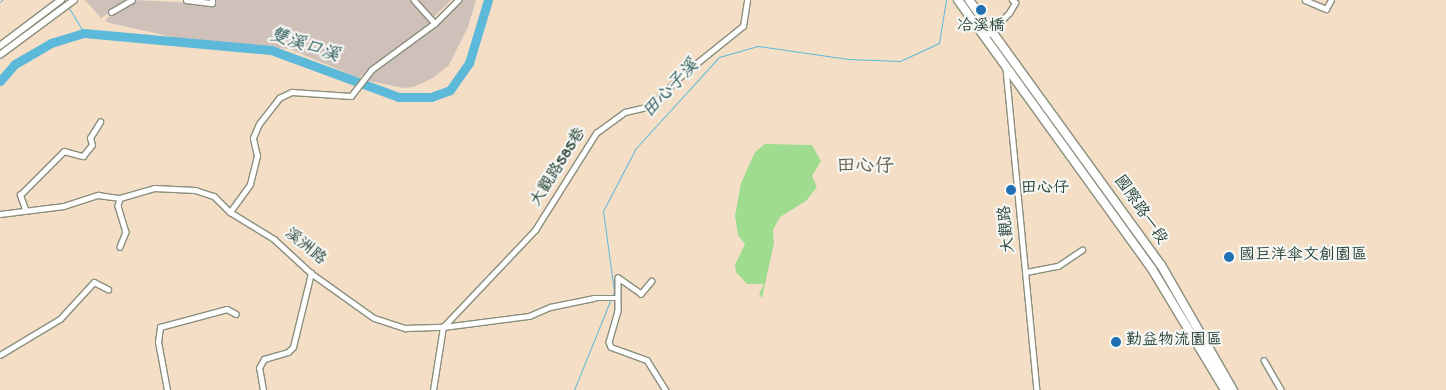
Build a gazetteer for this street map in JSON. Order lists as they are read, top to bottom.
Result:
{
  "streets": {
    "main road": ["國際路一段", "大觀路"],
    "street": ["大觀路585巷", "溪洲路"]
  },
  "crossings": [
    ["大觀路585巷", "溪洲路"],
    ["國際路一段", "大觀路"]
  ],
  "districts": ["田心仔"],
  "water": ["雙溪口溪", "田心子溪"],
  "places": [
    "冾溪橋",
    "田心仔",
    "國巨洋傘文創園區",
    "勤益物流園區"
  ]
}
